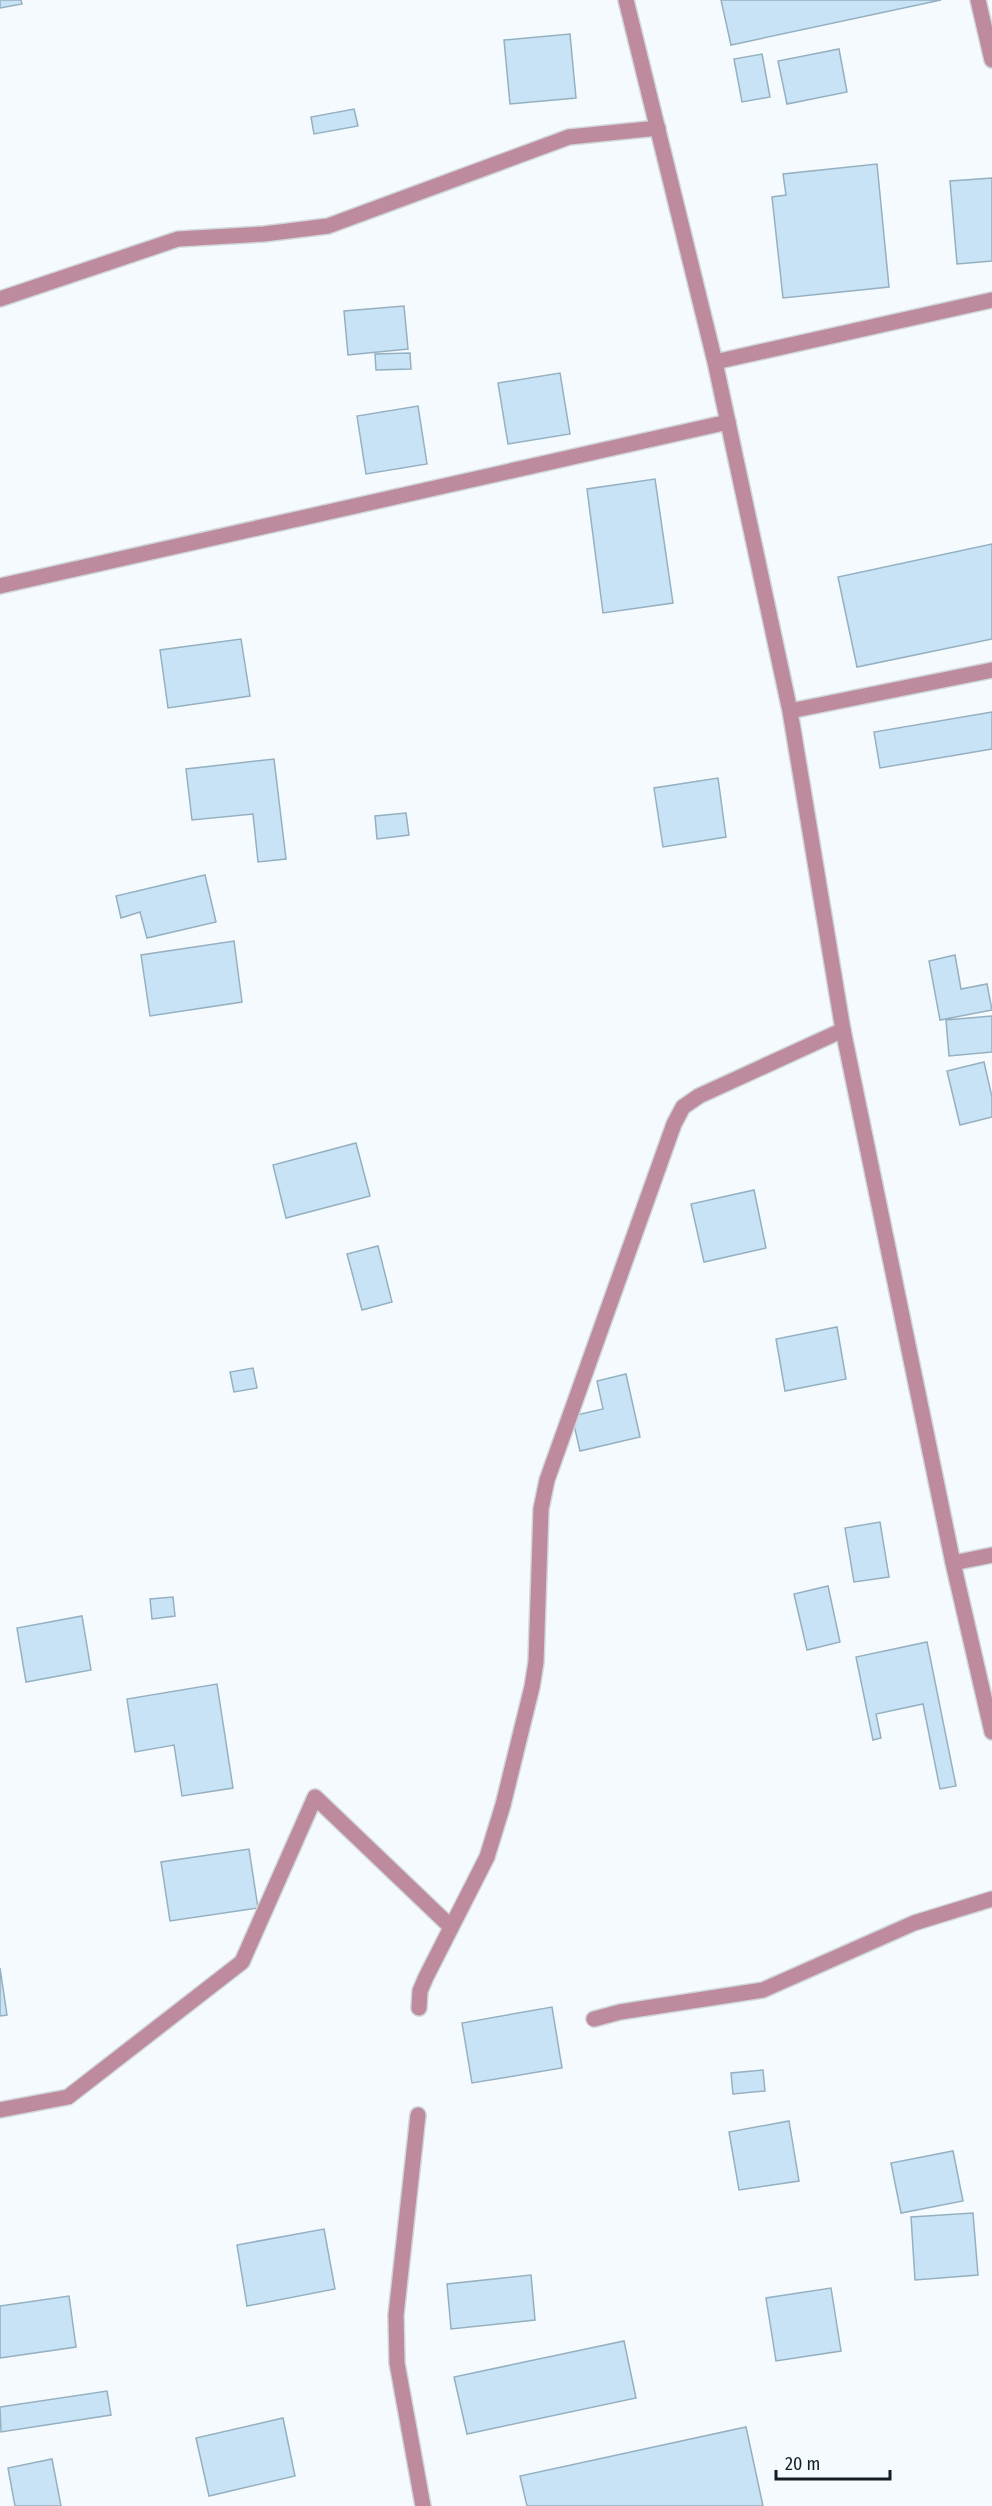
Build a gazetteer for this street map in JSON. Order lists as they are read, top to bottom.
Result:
{
  "scale_bar": "20 m"
}
